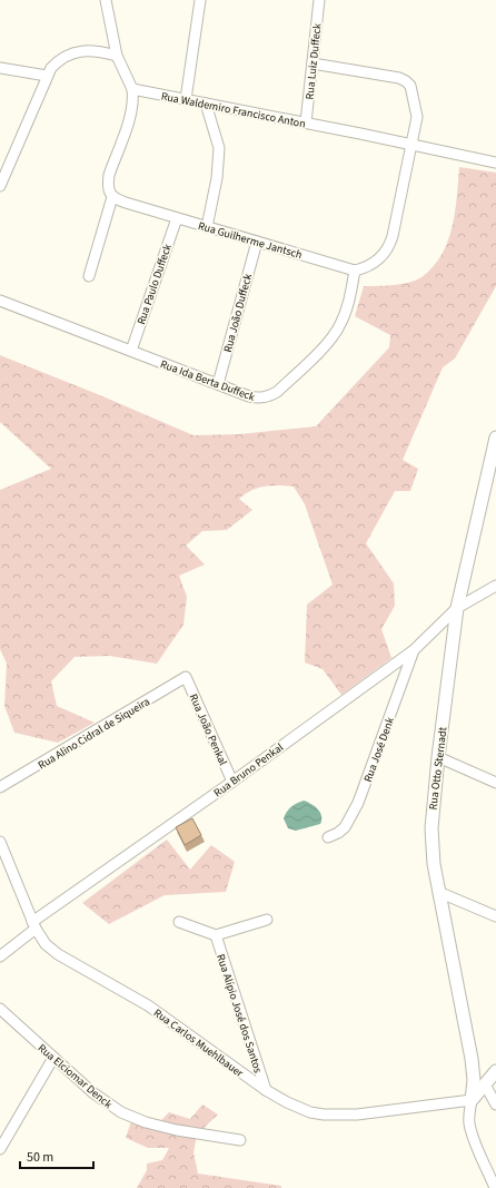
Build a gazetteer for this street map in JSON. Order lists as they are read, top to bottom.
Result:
{
  "streets": {
    "main road": ["Rua Otto Sternadt"],
    "street": [
      "Rua Luiz Duffeck",
      "Rua Waldemiro Francisco Anton",
      "Rua Guilherme Jantsch",
      "Rua Paulo Duffeck",
      "Rua João Duffeck",
      "Rua Ida Berta Duffeck",
      "Rua João Penkal",
      "Rua Alino Cidral de Siqueira",
      "Rua José Denk",
      "Rua Bruno Penkal",
      "Rua Alípio José dos Santos",
      "Rua Carlos Muehlbauer",
      "Rua Elciomar Denck"
    ]
  },
  "crossings": [
    ["Rua Luiz Duffeck", "Rua Waldemiro Francisco Anton"],
    ["Rua Guilherme Jantsch", "Rua Paulo Duffeck"],
    ["Rua Guilherme Jantsch", "Rua João Duffeck"],
    ["Rua Guilherme Jantsch", "Rua Ida Berta Duffeck"],
    ["Rua Paulo Duffeck", "Rua Ida Berta Duffeck"],
    ["Rua João Duffeck", "Rua Ida Berta Duffeck"],
    ["Rua João Penkal", "Rua Alino Cidral de Siqueira"],
    ["Rua João Penkal", "Rua Bruno Penkal"],
    ["Rua José Denk", "Rua Bruno Penkal"],
    ["Rua Otto Sternadt", "Rua Bruno Penkal"],
    ["Rua Otto Sternadt", "Rua Carlos Muehlbauer"],
    ["Rua Bruno Penkal", "Rua Carlos Muehlbauer"],
    ["Rua Alípio José dos Santos", "Rua Carlos Muehlbauer"]
  ],
  "scale_bar": "50 m"
}
